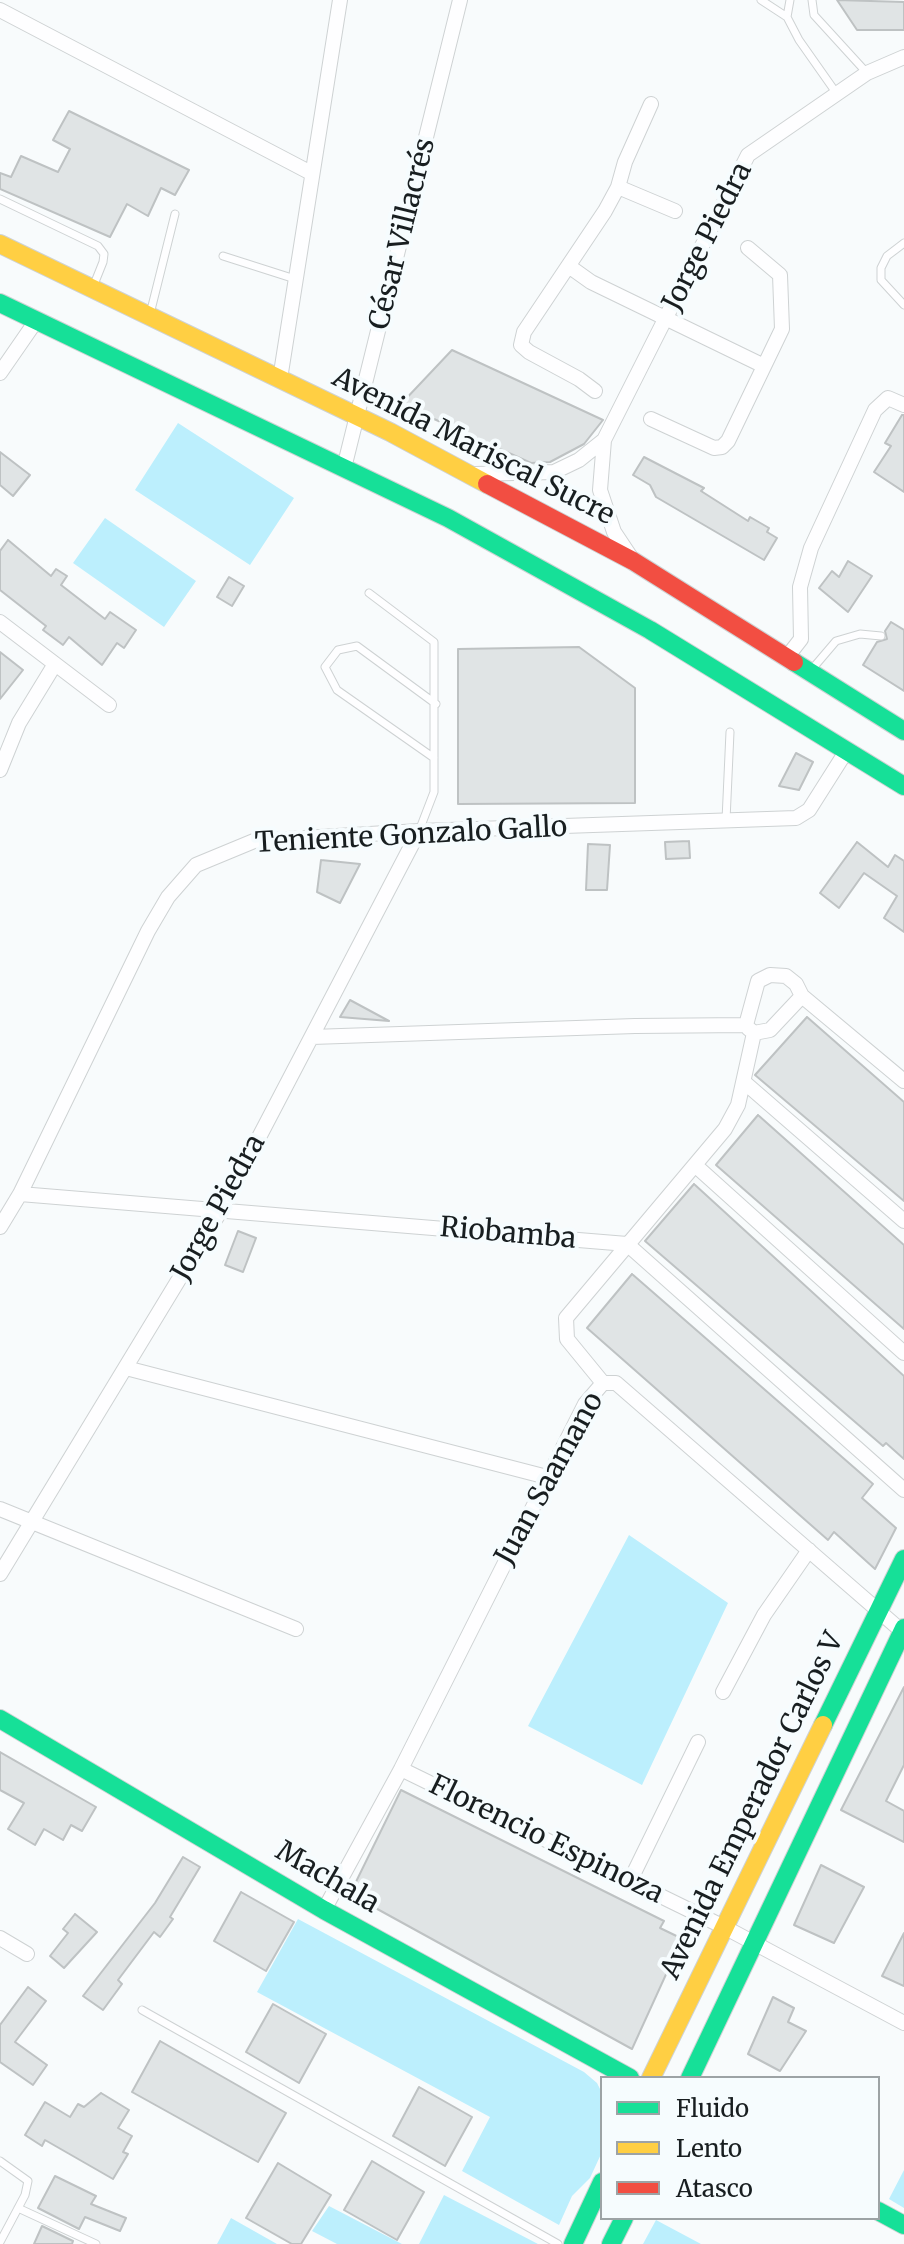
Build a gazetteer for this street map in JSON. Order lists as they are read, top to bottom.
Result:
{
  "streets": {
    "main road": ["Avenida Mariscal Sucre", "Avenida Emperador Carlos V", "Machala"],
    "street": [
      "César Villacrés",
      "Jorge Piedra",
      "Teniente Gonzalo Gallo",
      "Riobamba",
      "Juan Saamano",
      "Florencio Espinoza"
    ]
  },
  "crossings": [
    ["César Villacrés", "Avenida Mariscal Sucre"],
    ["Jorge Piedra", "Avenida Mariscal Sucre"],
    ["Jorge Piedra", "Teniente Gonzalo Gallo"],
    ["Jorge Piedra", "Riobamba"],
    ["Teniente Gonzalo Gallo", "Riobamba"],
    ["Riobamba", "Juan Saamano"],
    ["Juan Saamano", "Florencio Espinoza"],
    ["Juan Saamano", "Machala"],
    ["Avenida Emperador Carlos V", "Florencio Espinoza"]
  ],
  "legend": ["Fluido", "Lento", "Atasco"]
}
